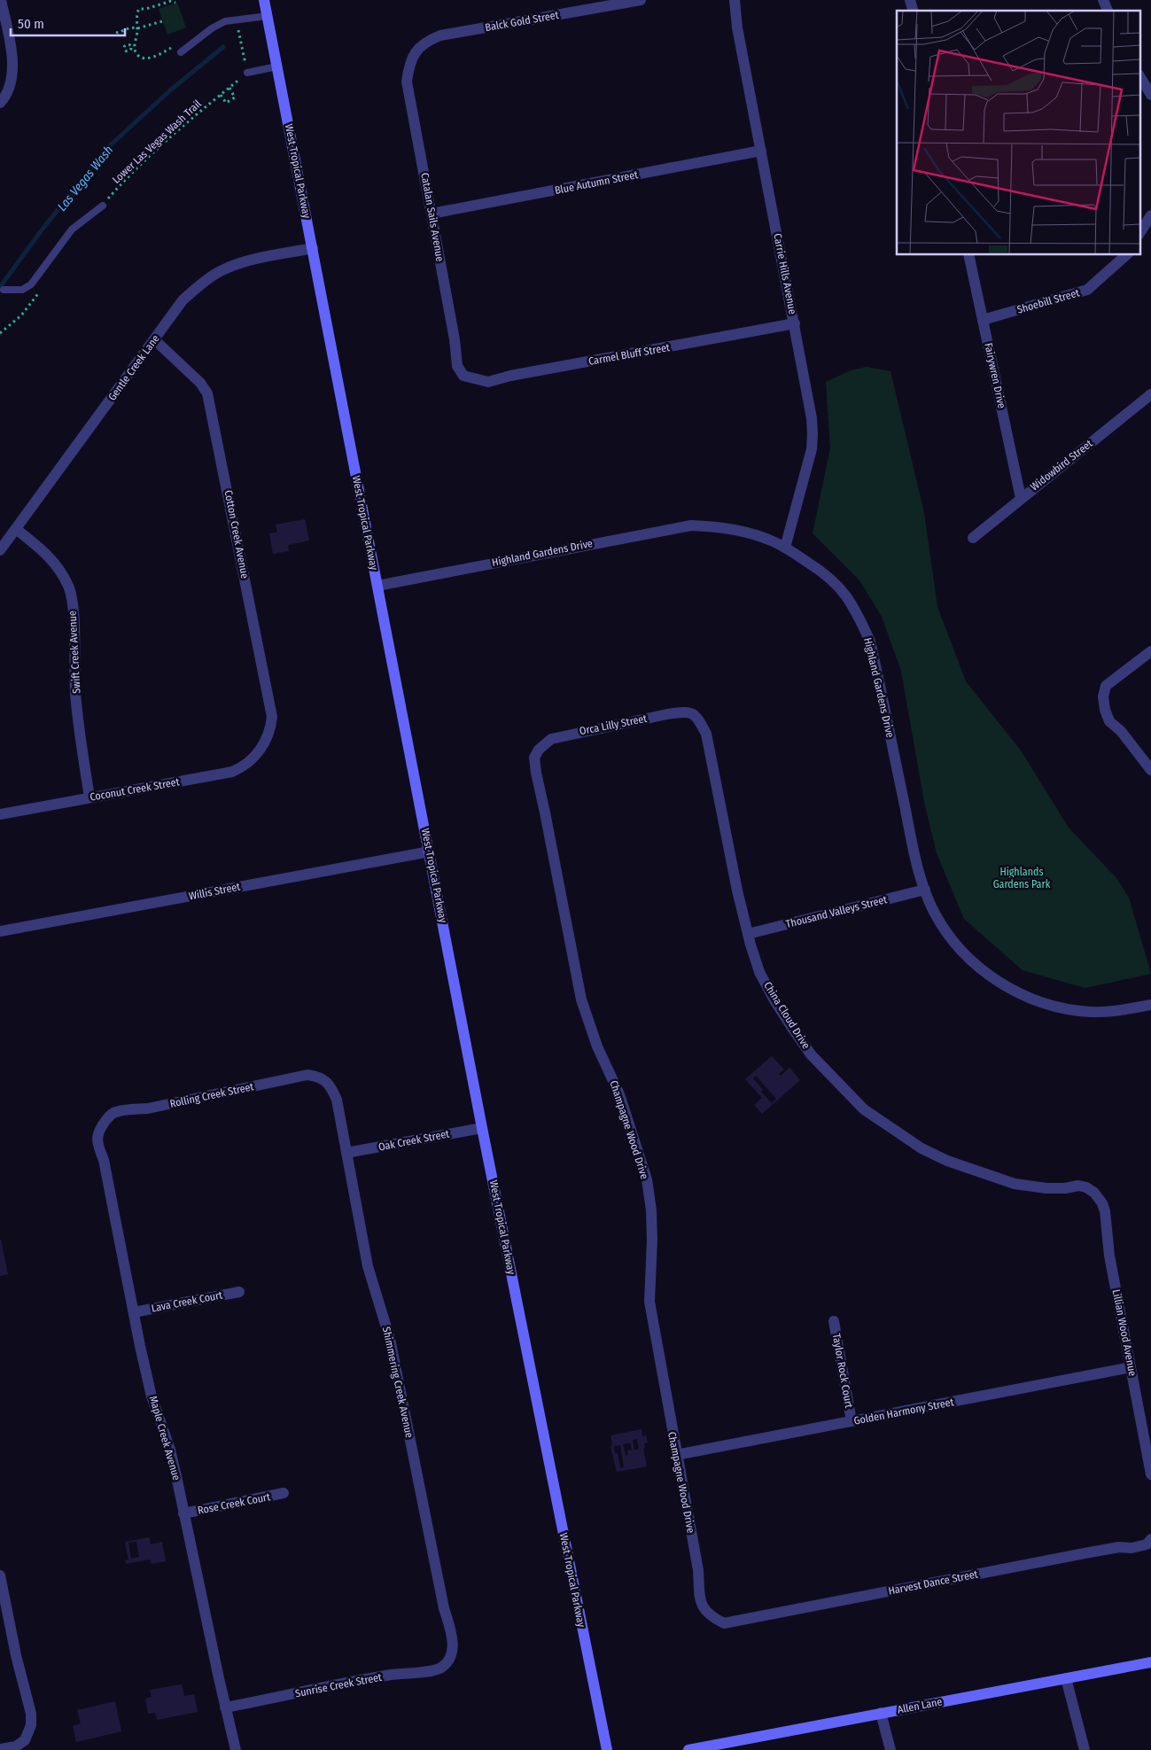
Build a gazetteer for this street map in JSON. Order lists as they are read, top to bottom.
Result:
{
  "streets": {
    "main road": ["West Tropical Parkway", "Allen Lane"],
    "street": [
      "Balck Gold Street",
      "Blue Autumn Street",
      "Catalan Sails Avenue",
      "Carrie Hills Avenue",
      "Shoebill Street",
      "Carmel Bluff Street",
      "Gentle Creek Lane",
      "Fairywren Drive",
      "Widowbird Street",
      "Cotton Creek Avenue",
      "Highland Gardens Drive",
      "Swift Creek Avenue",
      "Orca Lilly Street",
      "Coconut Creek Street",
      "Willis Street",
      "Thousand Valleys Street",
      "China Cloud Drive",
      "Rolling Creek Street",
      "Champagne Wood Drive",
      "Oak Creek Street",
      "Lava Creek Court",
      "Lillian Wood Avenue",
      "Taylor Rock Court",
      "Shimmering Creek Avenue",
      "Golden Harmony Street",
      "Maple Creek Avenue",
      "Rose Creek Court",
      "Harvest Dance Street",
      "Sunrise Creek Street"
    ],
    "path": ["Lower Las Vegas Wash Trail"]
  },
  "crossings": [
    ["Balck Gold Street", "Catalan Sails Avenue"],
    ["West Tropical Parkway", "Gentle Creek Lane"],
    ["West Tropical Parkway", "Highland Gardens Drive"],
    ["West Tropical Parkway", "Willis Street"],
    ["West Tropical Parkway", "Oak Creek Street"],
    ["Blue Autumn Street", "Catalan Sails Avenue"],
    ["Blue Autumn Street", "Carrie Hills Avenue"],
    ["Catalan Sails Avenue", "Carmel Bluff Street"],
    ["Carrie Hills Avenue", "Carmel Bluff Street"],
    ["Carrie Hills Avenue", "Highland Gardens Drive"],
    ["Shoebill Street", "Fairywren Drive"],
    ["Gentle Creek Lane", "Cotton Creek Avenue"],
    ["Gentle Creek Lane", "Swift Creek Avenue"],
    ["Fairywren Drive", "Widowbird Street"],
    ["Cotton Creek Avenue", "Coconut Creek Street"],
    ["Highland Gardens Drive", "Thousand Valleys Street"],
    ["Swift Creek Avenue", "Coconut Creek Street"],
    ["Orca Lilly Street", "China Cloud Drive"],
    ["Orca Lilly Street", "Champagne Wood Drive"],
    ["Thousand Valleys Street", "China Cloud Drive"],
    ["China Cloud Drive", "Lillian Wood Avenue"],
    ["Rolling Creek Street", "Shimmering Creek Avenue"],
    ["Rolling Creek Street", "Maple Creek Avenue"],
    ["Champagne Wood Drive", "Golden Harmony Street"],
    ["Champagne Wood Drive", "Harvest Dance Street"],
    ["Oak Creek Street", "Shimmering Creek Avenue"],
    ["Lava Creek Court", "Maple Creek Avenue"],
    ["Lillian Wood Avenue", "Golden Harmony Street"],
    ["Taylor Rock Court", "Golden Harmony Street"],
    ["Shimmering Creek Avenue", "Sunrise Creek Street"],
    ["Maple Creek Avenue", "Rose Creek Court"],
    ["Maple Creek Avenue", "Sunrise Creek Street"]
  ],
  "water": ["Las Vegas Wash"],
  "parks": ["Highlands Gardens Park"],
  "scale_bar": "50 m"
}
